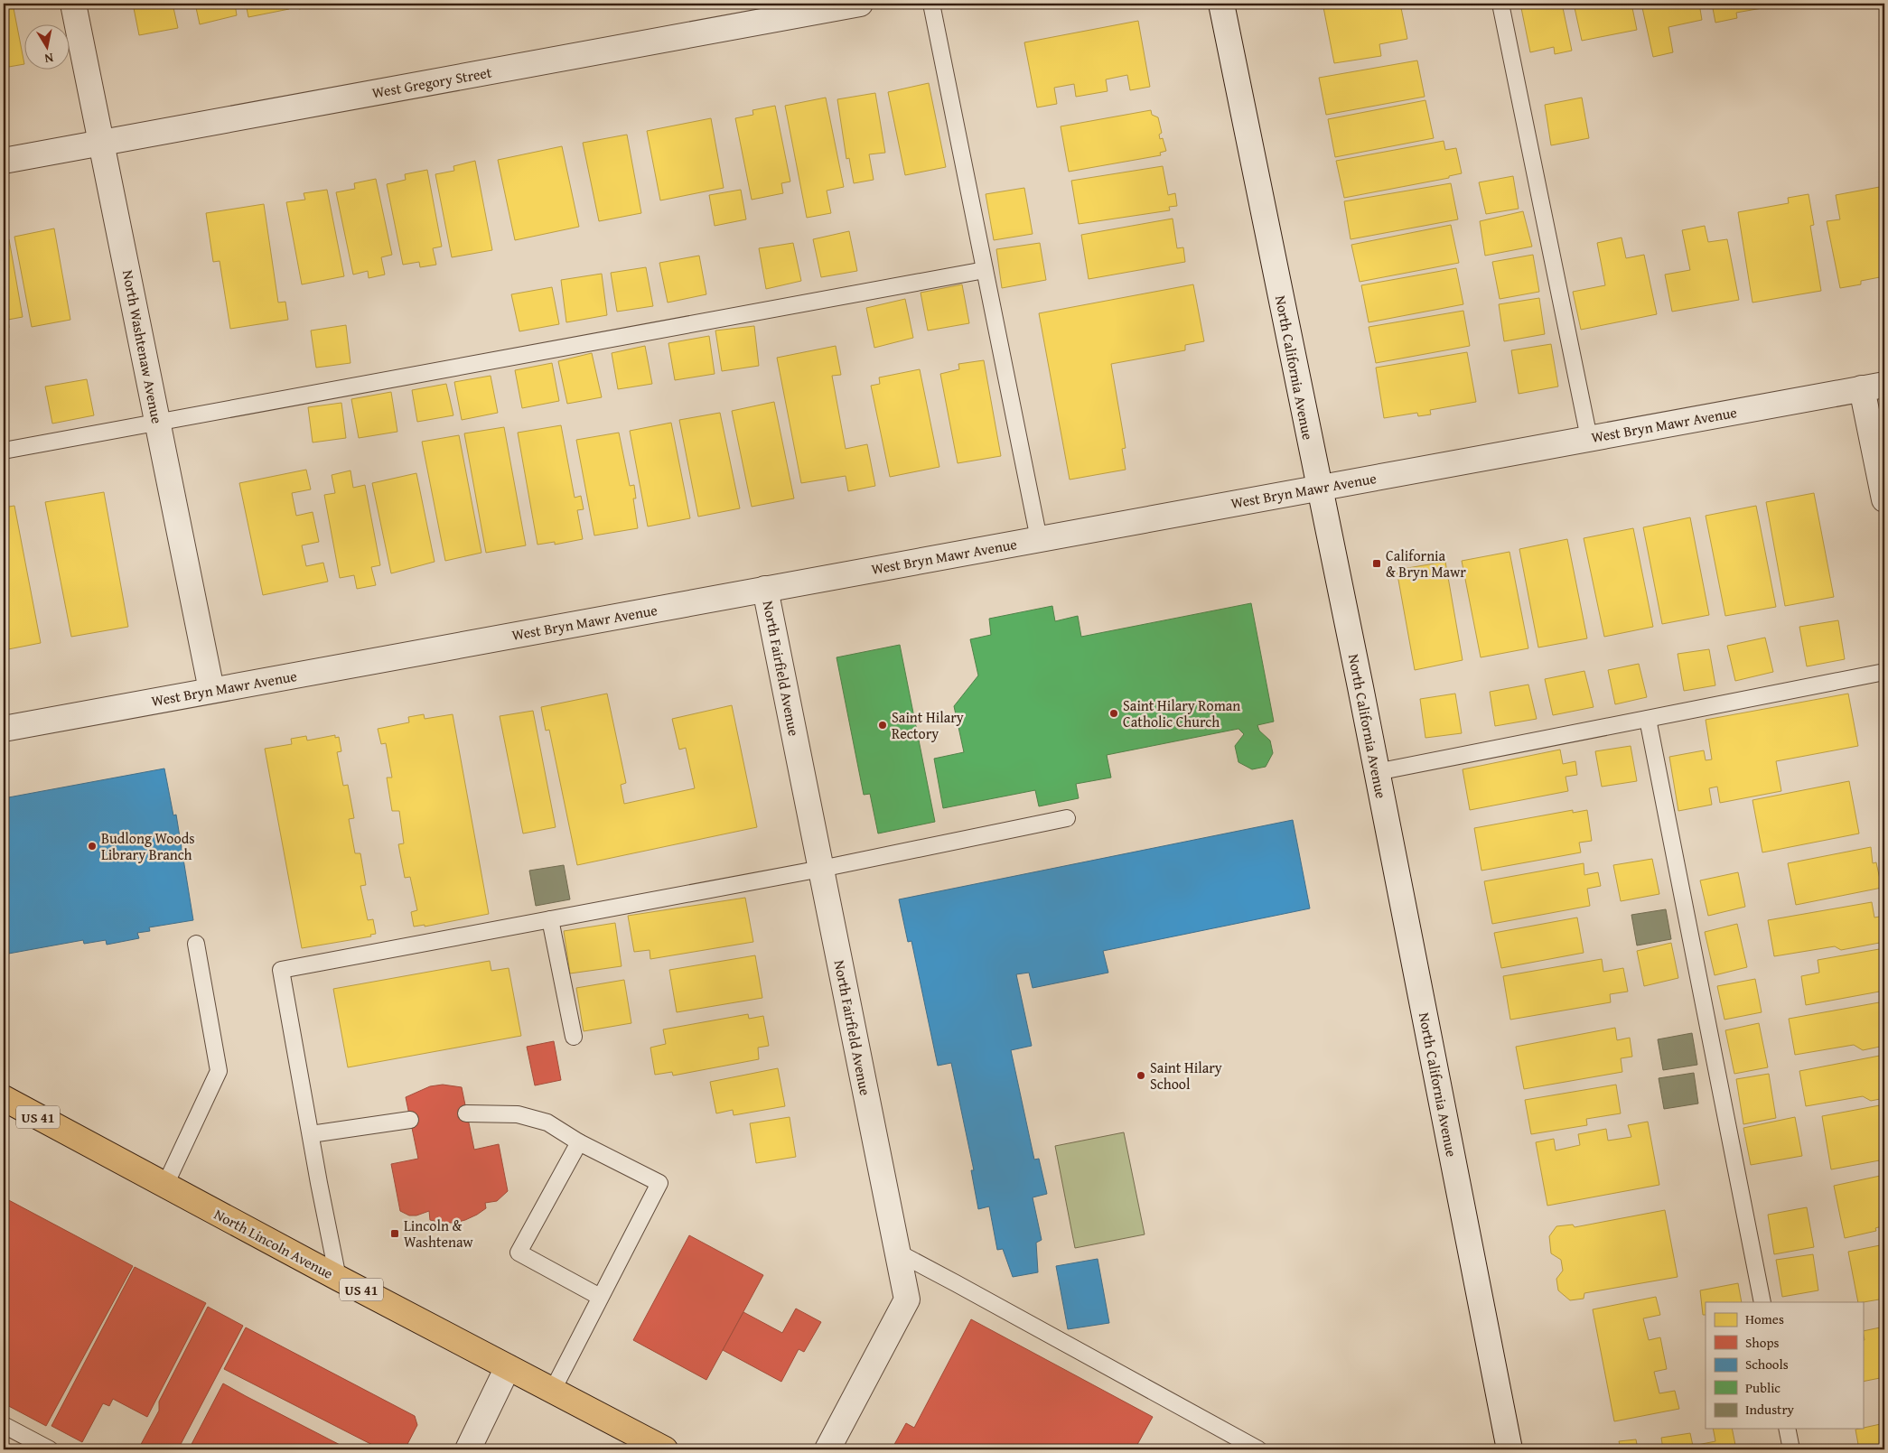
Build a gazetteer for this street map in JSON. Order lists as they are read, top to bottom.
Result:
{
  "streets": {
    "main road": ["US 41", "North Lincoln Avenue"],
    "street": [
      "West Gregory Street",
      "North Washtenaw Avenue",
      "North California Avenue",
      "West Bryn Mawr Avenue",
      "North Fairfield Avenue"
    ]
  },
  "crossings": [
    ["West Gregory Street", "North Washtenaw Avenue"],
    ["North Washtenaw Avenue", "West Bryn Mawr Avenue"],
    ["North California Avenue", "West Bryn Mawr Avenue"],
    ["West Bryn Mawr Avenue", "North Fairfield Avenue"]
  ],
  "places": {
    "transit": ["California & Bryn Mawr", "Lincoln & Washtenaw"],
    "other": [
      "Saint Hilary Roman Catholic Church",
      "Saint Hilary Rectory",
      "Budlong Woods Library Branch",
      "Saint Hilary School"
    ]
  },
  "legend": [
    "Homes",
    "Shops",
    "Schools",
    "Public",
    "Industry"
  ],
  "north": "bottom"
}
